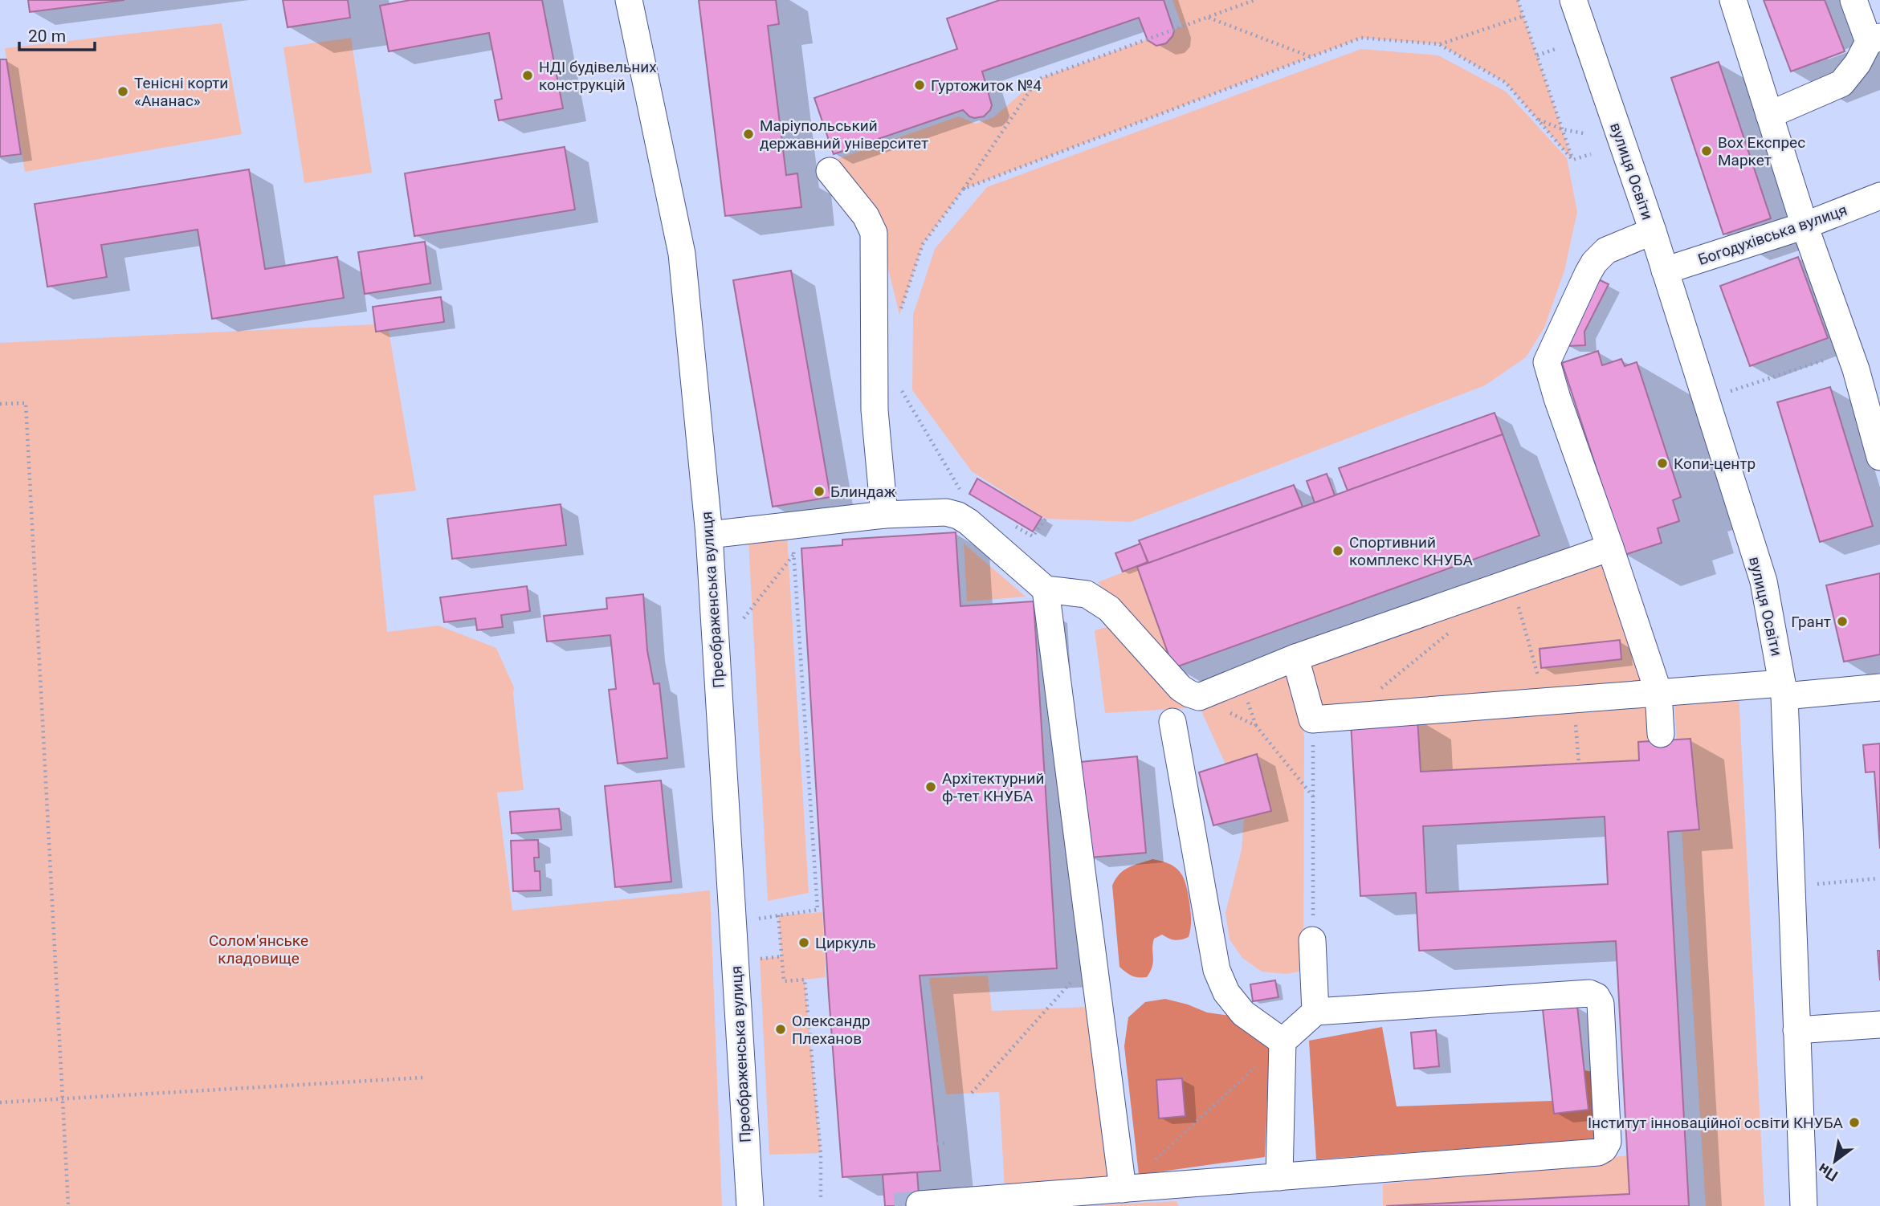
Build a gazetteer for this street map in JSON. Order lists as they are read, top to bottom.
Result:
{
  "streets": {
    "street": ["вулиця Освіти", "Богодухівська вулиця", "Преображенська вулиця"]
  },
  "crossings": [
    ["вулиця Освіти", "Богодухівська вулиця"]
  ],
  "parks": ["Солом'янське кладовище"],
  "places": [
    "НДІ будівельних конструкцій",
    "Гуртожиток №4",
    "Тенісні корти «Ананас»",
    "Маріупольський державний університет",
    "Box Експрес Маркет",
    "Копи-центр",
    "Блиндаж",
    "Спортивний комплекс КНУБА",
    "Грант",
    "Архітектурний ф-тет КНУБА",
    "Циркуль",
    "Олександр Плеханов",
    "Інститут інноваційної освіти КНУБА"
  ],
  "scale_bar": "20 m",
  "north": "bottom left"
}
